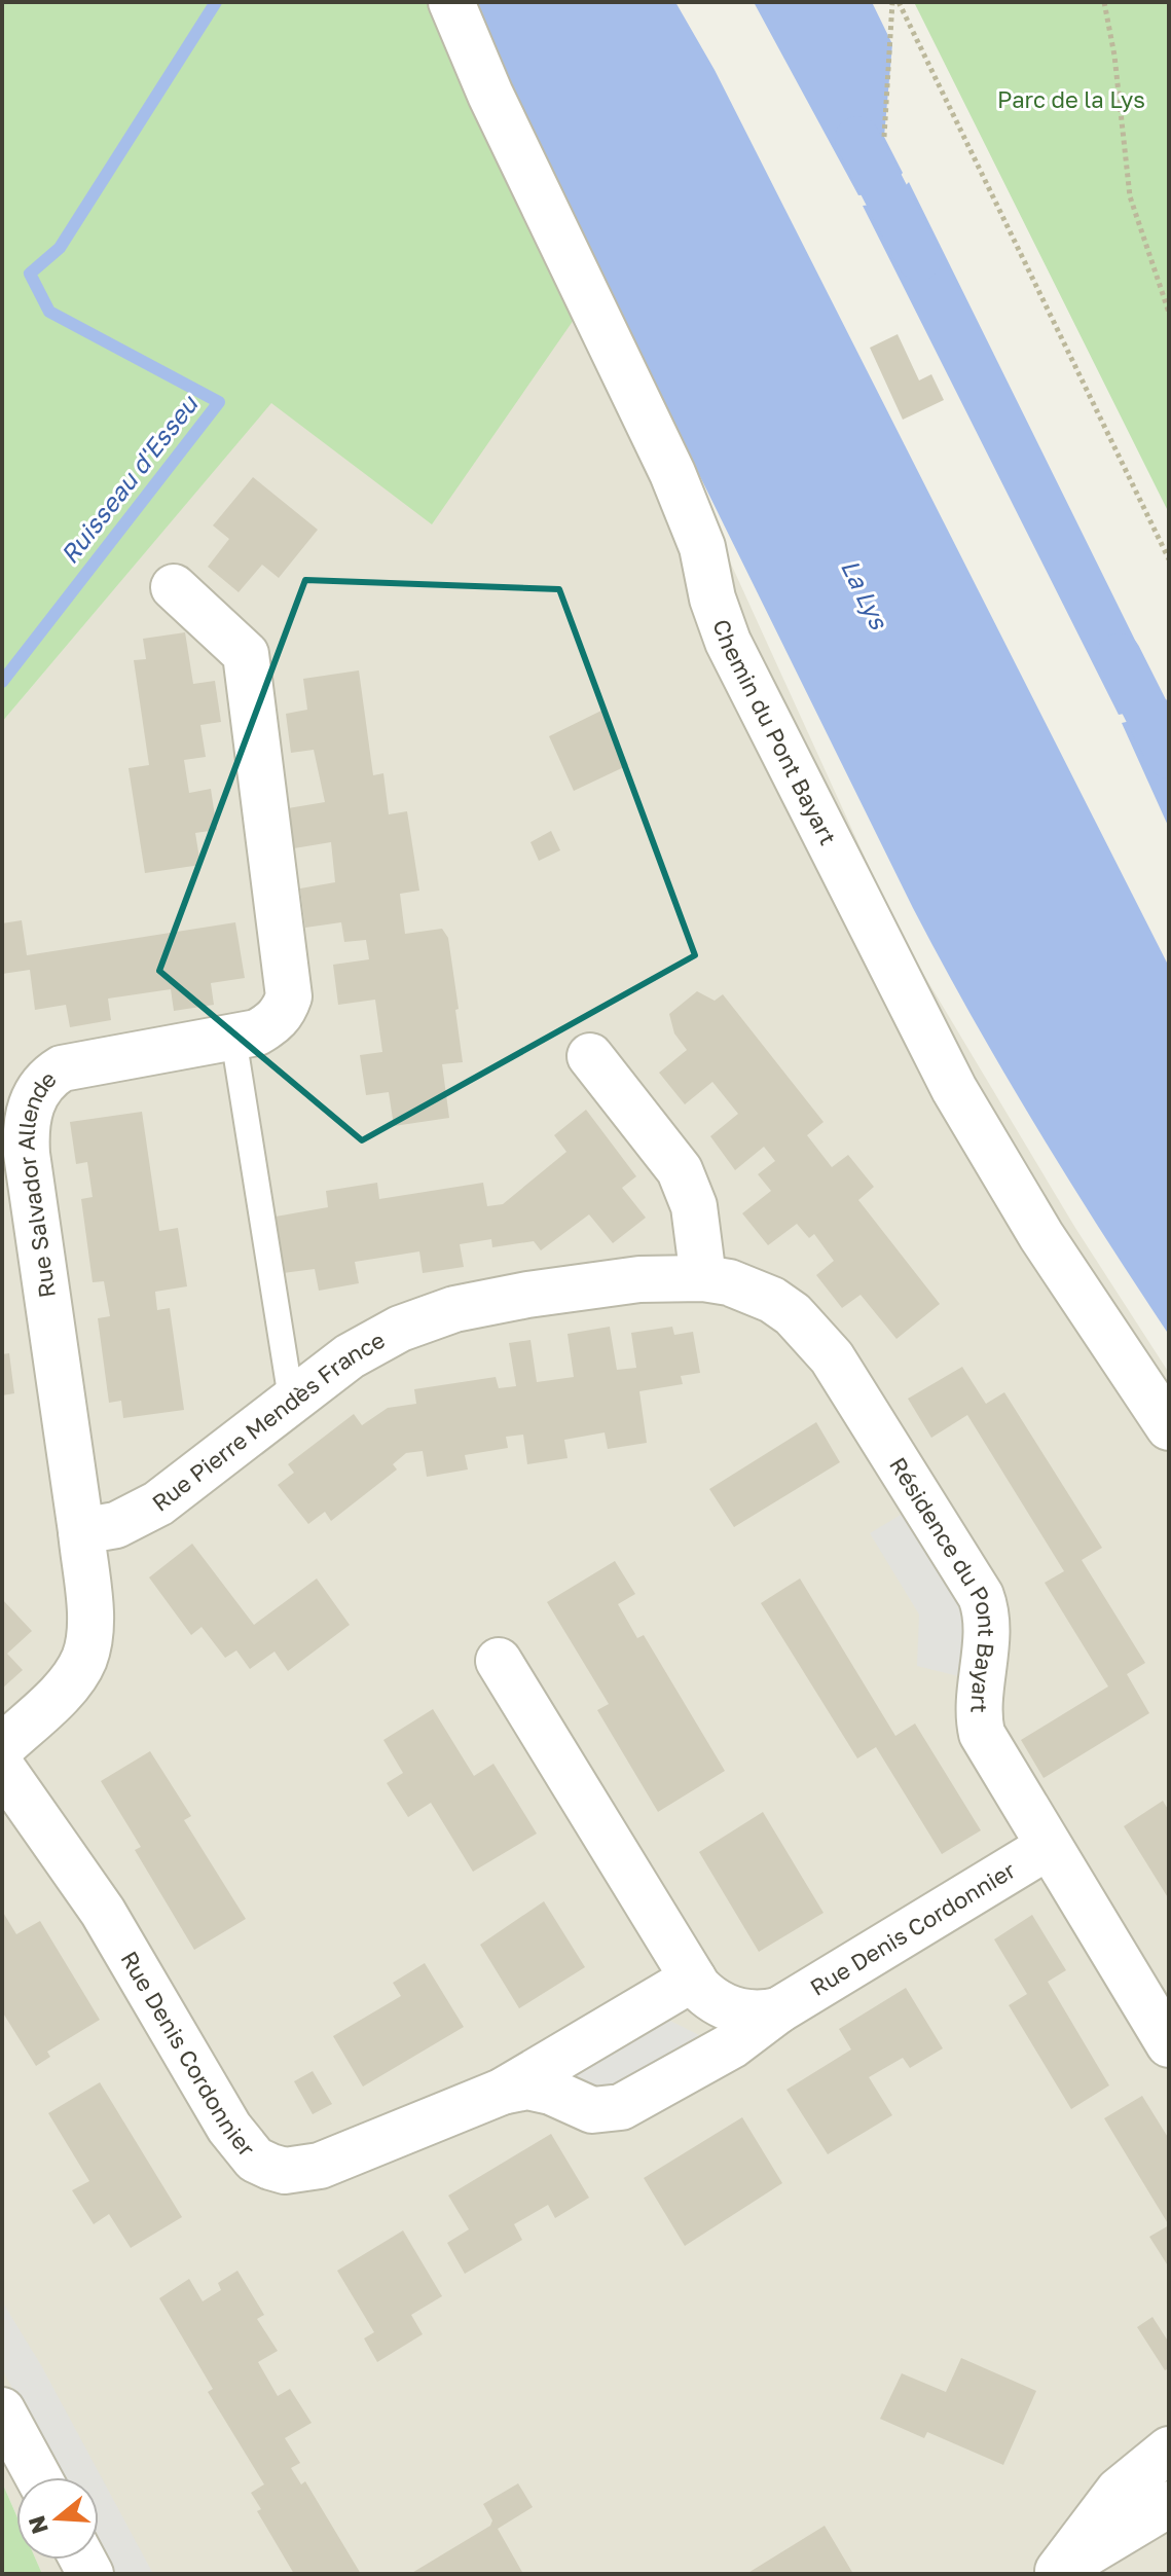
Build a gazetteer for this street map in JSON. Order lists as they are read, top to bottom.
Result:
{
  "streets": {
    "street": [
      "Chemin du Pont Bayart",
      "Rue Salvador Allende",
      "Rue Pierre Mendès France",
      "Résidence du Pont Bayart",
      "Rue Denis Cordonnier"
    ]
  },
  "crossings": [
    ["Rue Salvador Allende", "Rue Pierre Mendès France"],
    ["Rue Pierre Mendès France", "Résidence du Pont Bayart"],
    ["Résidence du Pont Bayart", "Rue Denis Cordonnier"]
  ],
  "water": ["Ruisseau d'Esseu", "La Lys"],
  "parks": ["Parc de la Lys"],
  "north": "left"
}
